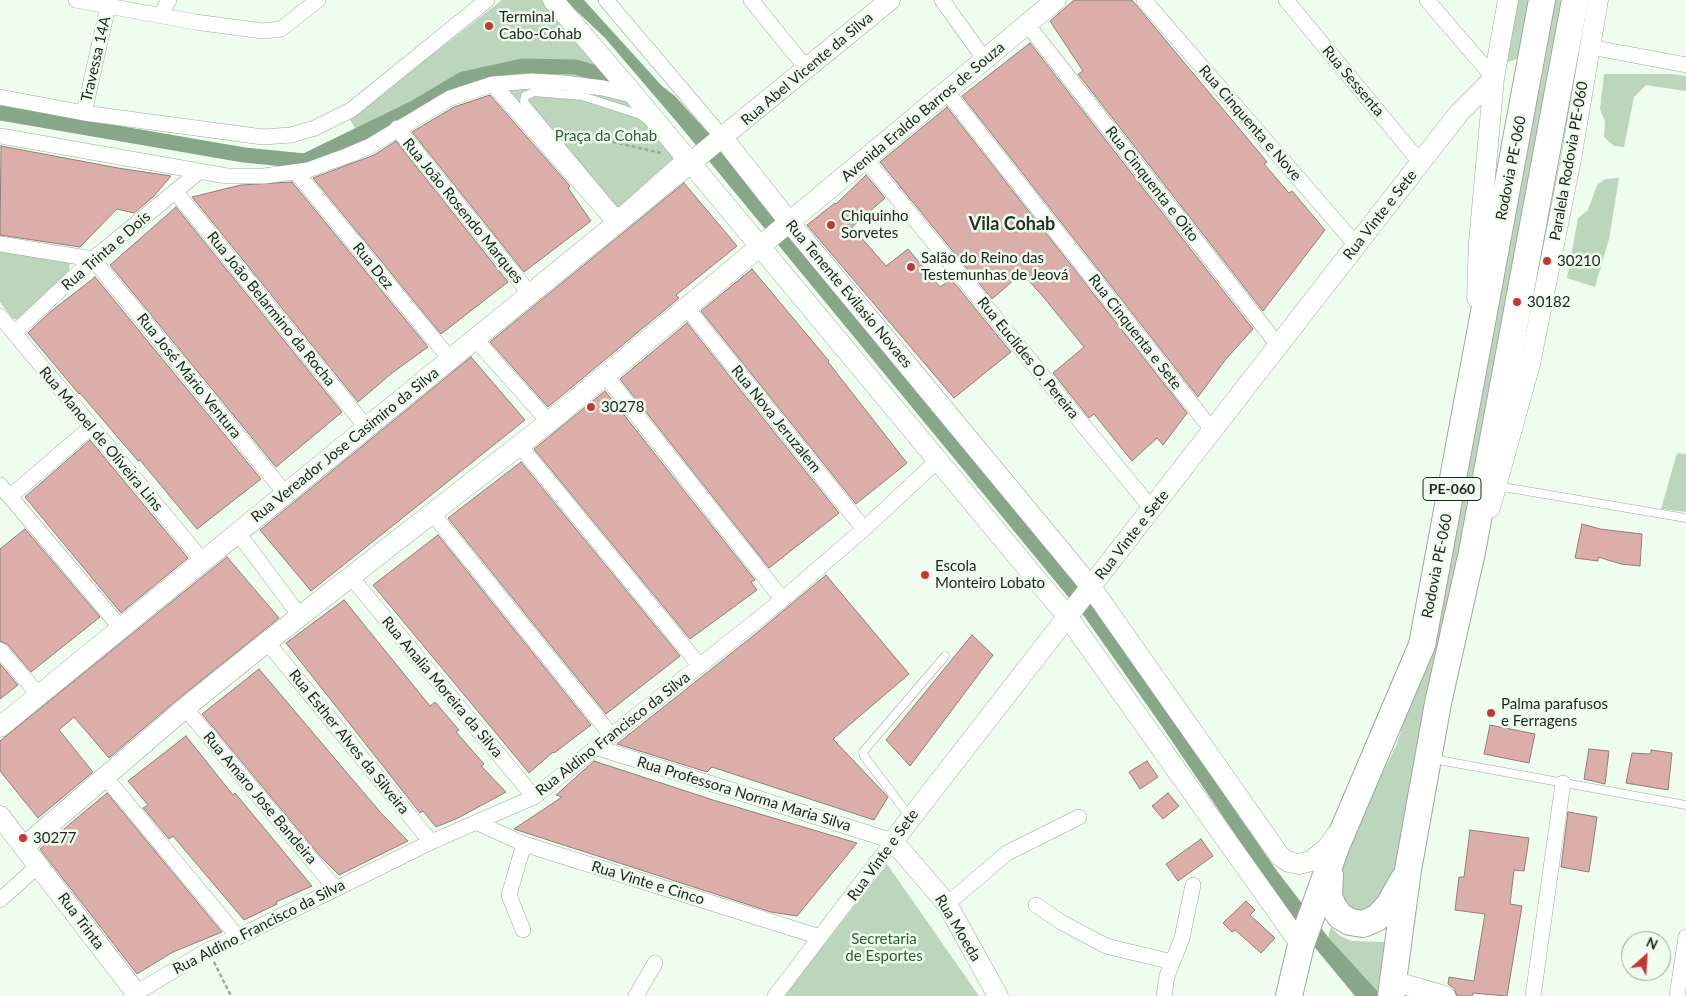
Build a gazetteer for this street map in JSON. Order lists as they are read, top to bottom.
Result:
{
  "streets": {
    "highway": ["Rodovia PE-060", "PE-060"],
    "street": [
      "Travessa 14A",
      "Rua Abel Vicente da Silva",
      "Rua Sessenta",
      "Avenida Eraldo Barros de Souza",
      "Rua Cinquenta e Nove",
      "Paralela Rodovia PE-060",
      "Rua Cinquenta e Oito",
      "Rua João Rosendo Marques",
      "Rua Vinte e Sete",
      "Rua Trinta e Dois",
      "Rua Dez",
      "Rua Tenente Evilasio Novaes",
      "Rua João Belarmino da Rocha",
      "Rua Cinquenta e Sete",
      "Rua Euclides O. Pereira",
      "Rua José Mário Ventura",
      "Rua Nova Jeruzalem",
      "Rua Manoel de Oliveira Lins",
      "Rua Vereador Jose Casimiro da Silva",
      "Rua Analia Moreira da Silva",
      "Rua Aldino Francisco da Silva",
      "Rua Esther Alves da Silveira",
      "Rua Professora Norma Maria Silva",
      "Rua Amaro Jose Bandeira",
      "Rua Vinte e Cinco",
      "Rua Trinta",
      "Rua Moeda"
    ]
  },
  "crossings": [
    ["Rua Abel Vicente da Silva", "Rua Tenente Evilasio Novaes"],
    ["Rua Abel Vicente da Silva", "Rua Vereador Jose Casimiro da Silva"],
    ["Rua Sessenta", "Rua Vinte e Sete"],
    ["Avenida Eraldo Barros de Souza", "Rua Cinquenta e Oito"],
    ["Avenida Eraldo Barros de Souza", "Rua Tenente Evilasio Novaes"],
    ["Avenida Eraldo Barros de Souza", "Rua Cinquenta e Sete"],
    ["Avenida Eraldo Barros de Souza", "Rua Euclides O. Pereira"],
    ["Avenida Eraldo Barros de Souza", "Rua Nova Jeruzalem"],
    ["Rua Cinquenta e Nove", "Rua Vinte e Sete"],
    ["Paralela Rodovia PE-060", "Rodovia PE-060"],
    ["Rodovia PE-060", "Rua Tenente Evilasio Novaes"],
    ["Rodovia PE-060", "PE-060"],
    ["Rua Cinquenta e Oito", "Rua Vinte e Sete"],
    ["Rua João Rosendo Marques", "Rua Vereador Jose Casimiro da Silva"],
    ["Rua Vinte e Sete", "Rua Tenente Evilasio Novaes"],
    ["Rua Vinte e Sete", "Rua Cinquenta e Sete"],
    ["Rua Vinte e Sete", "Rua Euclides O. Pereira"],
    ["Rua Vinte e Sete", "PE-060"],
    ["Rua Vinte e Sete", "Rua Professora Norma Maria Silva"],
    ["Rua Vinte e Sete", "Rua Vinte e Cinco"],
    ["Rua Vinte e Sete", "Rua Moeda"],
    ["Rua Trinta e Dois", "Rua João Belarmino da Rocha"],
    ["Rua Trinta e Dois", "Rua José Mário Ventura"],
    ["Rua Trinta e Dois", "Rua Manoel de Oliveira Lins"],
    ["Rua Dez", "Rua Vereador Jose Casimiro da Silva"],
    ["Rua João Belarmino da Rocha", "Rua Vereador Jose Casimiro da Silva"],
    ["Rua José Mário Ventura", "Rua Vereador Jose Casimiro da Silva"],
    ["Rua Nova Jeruzalem", "Rua Aldino Francisco da Silva"],
    ["Rua Manoel de Oliveira Lins", "Rua Vereador Jose Casimiro da Silva"],
    ["Rua Analia Moreira da Silva", "Rua Aldino Francisco da Silva"],
    ["Rua Aldino Francisco da Silva", "Rua Esther Alves da Silveira"],
    ["Rua Aldino Francisco da Silva", "Rua Professora Norma Maria Silva"],
    ["Rua Aldino Francisco da Silva", "Rua Amaro Jose Bandeira"],
    ["Rua Aldino Francisco da Silva", "Rua Vinte e Cinco"],
    ["Rua Aldino Francisco da Silva", "Rua Trinta"],
    ["Rua Professora Norma Maria Silva", "Rua Moeda"]
  ],
  "districts": ["Vila Cohab"],
  "parks": ["Praça da Cohab", "Secretaria de Esportes"],
  "places": [
    "Terminal Cabo-Cohab",
    "Chiquinho Sorvetes",
    "30210",
    "Salão do Reino das Testemunhas de Jeová",
    "30182",
    "30278",
    "Escola Monteiro Lobato",
    "Palma parafusos e Ferragens",
    "30277"
  ],
  "north": "top right"
}
